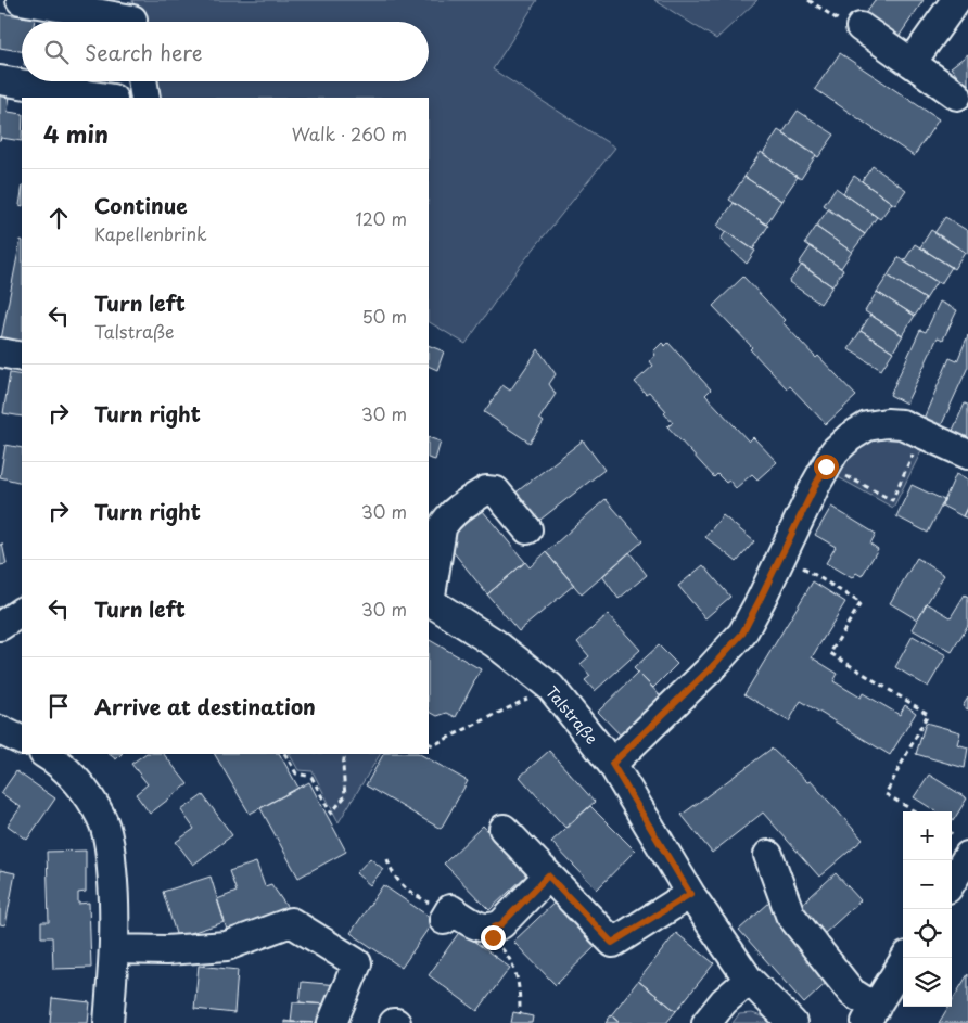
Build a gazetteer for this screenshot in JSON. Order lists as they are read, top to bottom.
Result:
{
  "streets": {
    "street": ["Talstraße"]
  },
  "page": {
    "search": "Search here",
    "heading": ["4 min", "Walk · 260 m"],
    "list": [
      ["Continue", "Kapellenbrink", "120 m"],
      ["Turn left", "Talstraße", "50 m"],
      ["Turn right", "30 m"],
      ["Turn right", "30 m"],
      ["Turn left", "30 m"],
      "Arrive at destination"
    ],
    "map_buttons": ["+", "−"]
  }
}
